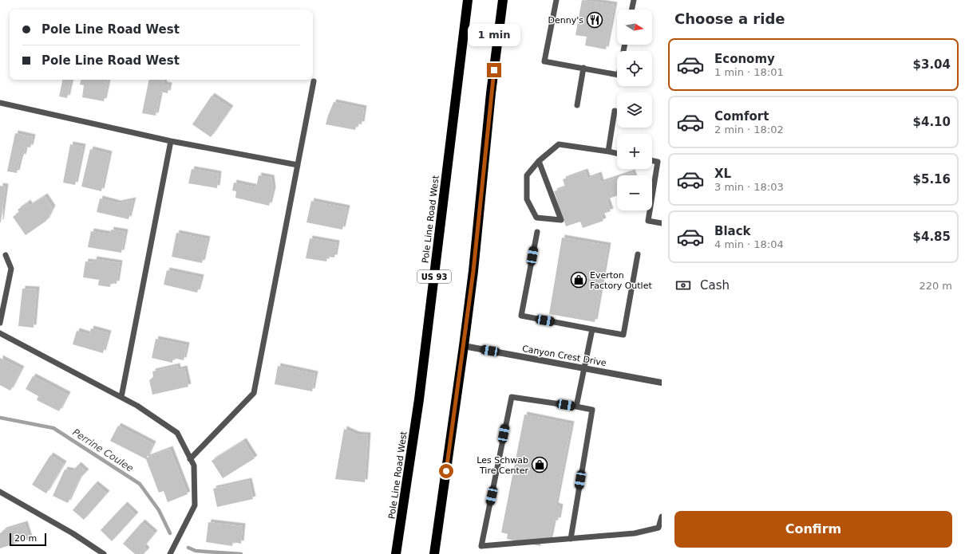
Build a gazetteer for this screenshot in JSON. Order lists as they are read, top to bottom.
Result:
{
  "streets": {
    "highway": ["Pole Line Road West", "US 93"],
    "street": ["Canyon Crest Drive"]
  },
  "water": ["Perrine Coulee"],
  "places": {
    "restaurant": ["Denny's"],
    "shop": ["Everton Factory Outlet", "Les Schwab Tire Center"]
  },
  "scale_bar": "20 m",
  "north": "right",
  "page": {
    "heading": "Choose a ride",
    "map_buttons": ["+", "−"],
    "banner": ["Pole Line Road West", "Pole Line Road West"],
    "bubble": "1 min",
    "list": [
      {
        "name": "Economy",
        "note": "1 min · 18:01",
        "value": "$3.04"
      },
      {
        "name": "Comfort",
        "note": "2 min · 18:02",
        "value": "$4.10"
      },
      {
        "name": "XL",
        "note": "3 min · 18:03",
        "value": "$5.16"
      },
      {
        "name": "Black",
        "note": "4 min · 18:04",
        "value": "$4.85"
      }
    ],
    "pay": ["Cash", "220 m"],
    "buttons": "Confirm",
    "scale": "20 m"
  }
}
